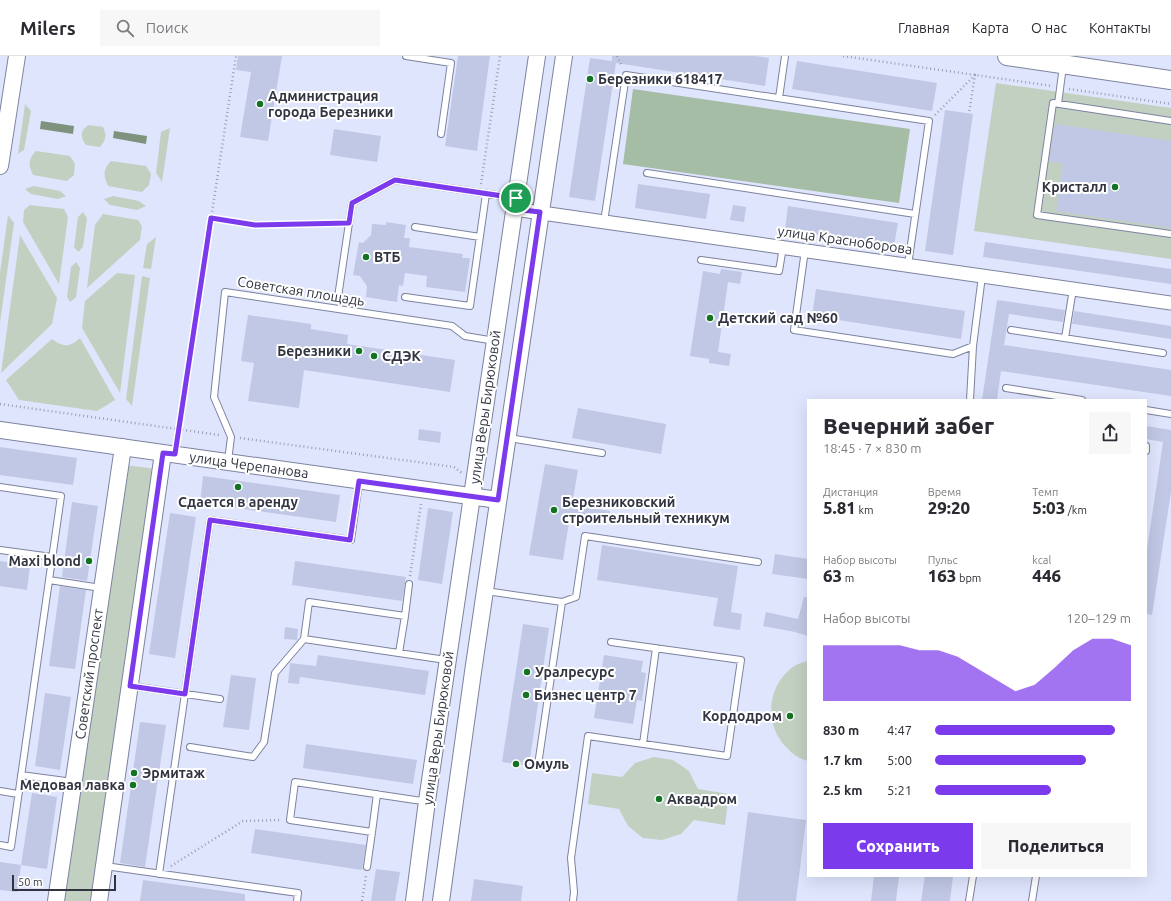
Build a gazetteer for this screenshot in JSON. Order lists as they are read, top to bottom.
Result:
{
  "streets": {
    "street": [
      "улица Красноборова",
      "улица Веры Бирюковой",
      "улица Черепанова",
      "Советский проспект"
    ],
    "lane": ["Советская площадь"]
  },
  "crossings": [
    ["улица Красноборова", "Советская площадь"],
    ["улица Красноборова", "улица Веры Бирюковой"],
    ["Советская площадь", "улица Веры Бирюковой"],
    ["улица Веры Бирюковой", "улица Черепанова"],
    ["улица Черепанова", "Советский проспект"]
  ],
  "places": [
    "Березники 618417",
    "Администрация города Березники",
    "Кристалл",
    "ВТБ",
    "Детский сад №60",
    "Березники",
    "СДЭК",
    "Сдается в аренду",
    "Березниковский строительный техникум",
    "Maxi blond",
    "Уралресурс",
    "Бизнес центр 7",
    "Кордодром",
    "Омуль",
    "Эрмитаж",
    "Медовая лавка",
    "Аквадром"
  ],
  "scale_bar": "50 m",
  "page": {
    "header": "Milers",
    "search": "Поиск",
    "nav": [
      "Главная",
      "Карта",
      "О нас",
      "Контакты"
    ],
    "heading": ["Вечерний забег", "18:45 · 7 × 830 m"],
    "stats": [
      ["Дистанция", "5.81 km"],
      ["Время", "29:20"],
      ["Темп", "5:03 /km"],
      ["Набор высоты", "63 m"],
      ["Пульс", "163 bpm"],
      ["kcal", "446"]
    ],
    "chart": ["Набор высоты", "120–129 m"],
    "list": [
      {
        "name": "830 m",
        "note": "4:47"
      },
      {
        "name": "1.7 km",
        "note": "5:00"
      },
      {
        "name": "2.5 km",
        "note": "5:21"
      }
    ],
    "buttons": ["Сохранить", "Поделиться"],
    "scale": "50 m"
  }
}
